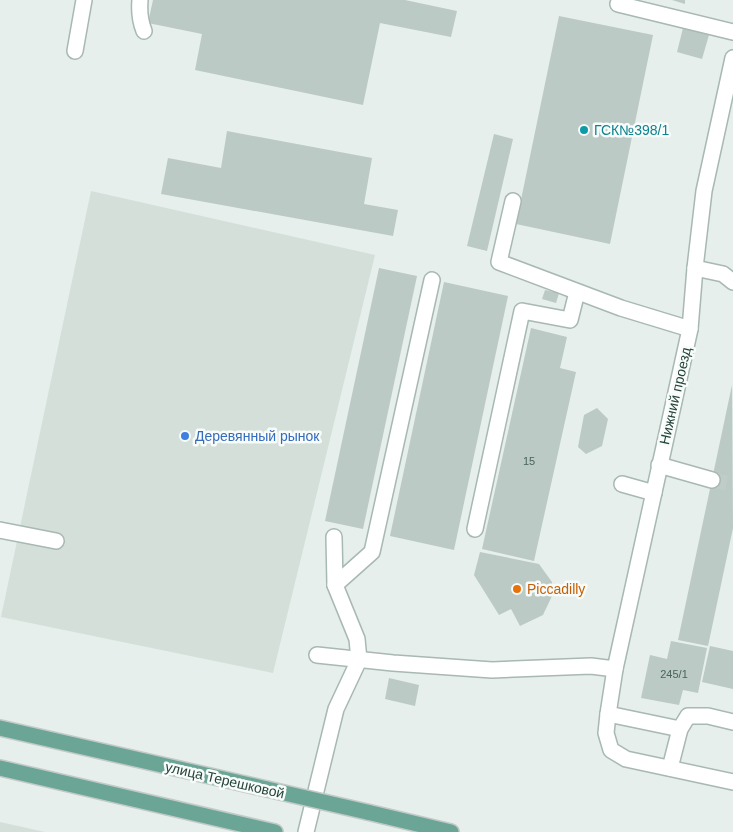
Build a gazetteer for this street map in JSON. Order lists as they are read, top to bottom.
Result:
{
  "streets": {
    "main road": ["улица Терешковой"],
    "street": ["Нижний проезд"]
  },
  "places": ["ГСК№398/1", "Деревянный рынок", "Piccadilly"],
  "house_numbers": ["15", "245/1"]
}
